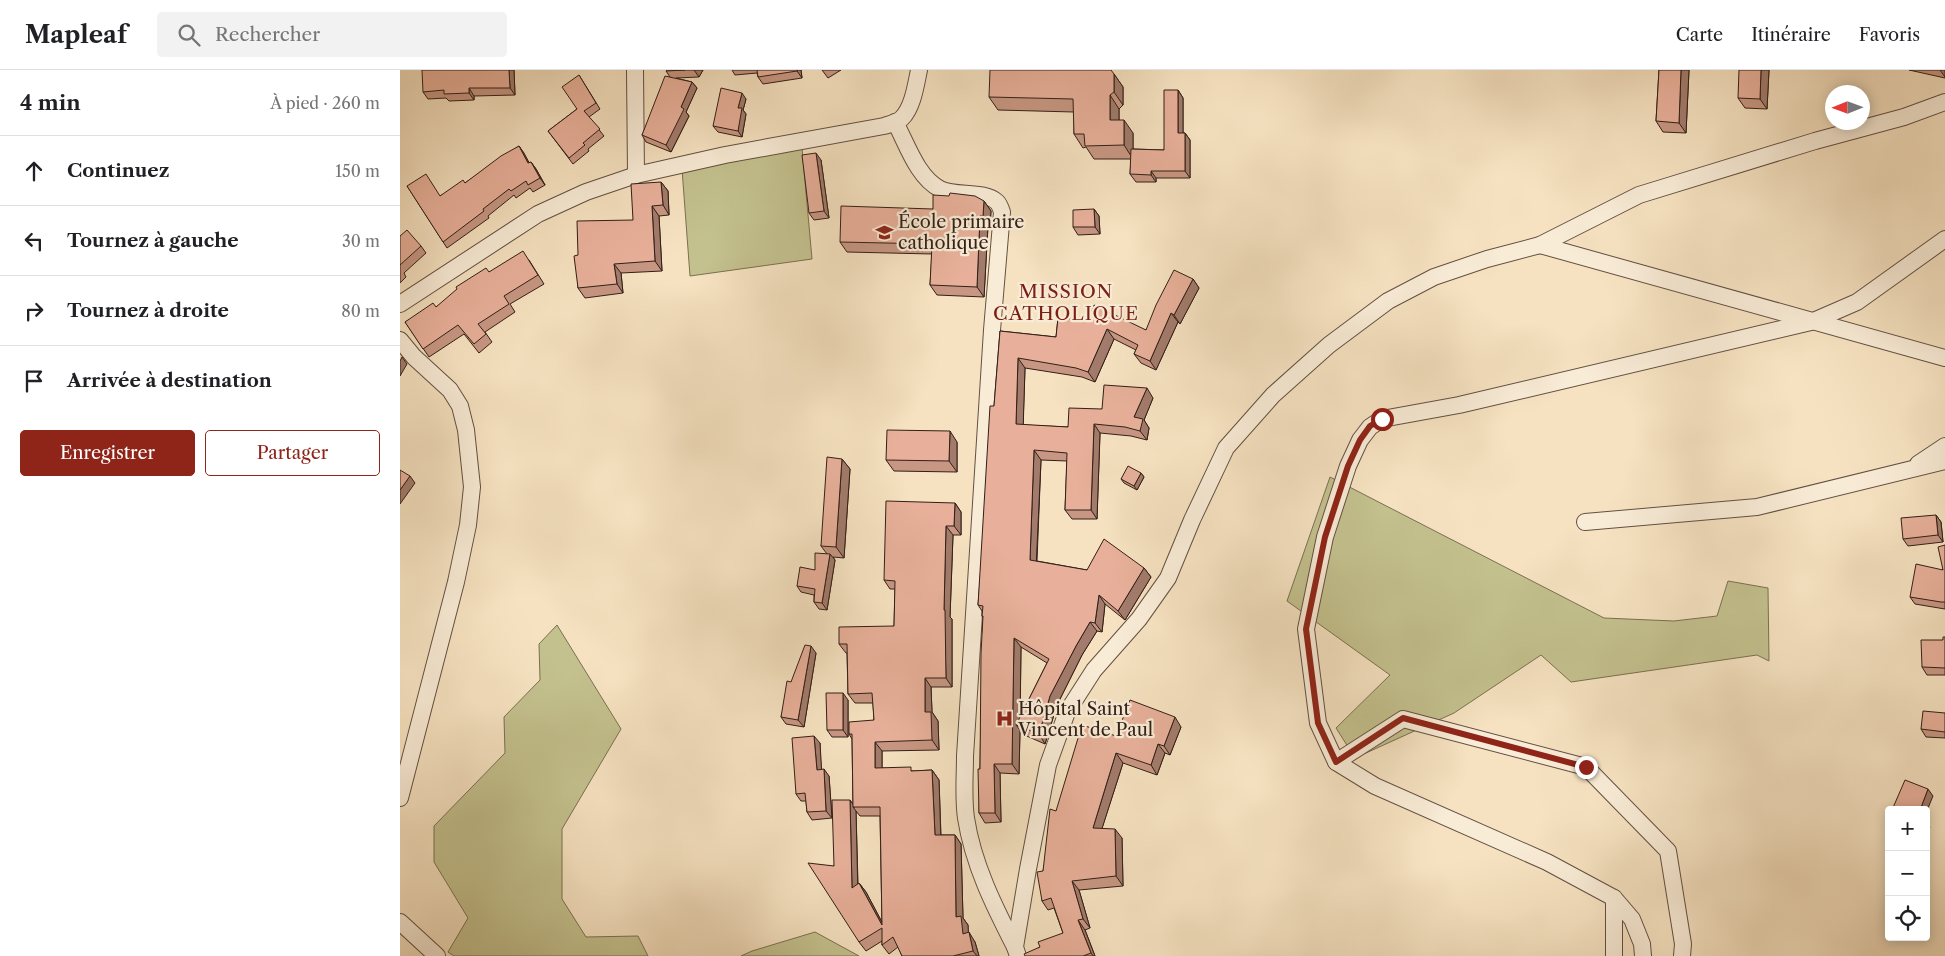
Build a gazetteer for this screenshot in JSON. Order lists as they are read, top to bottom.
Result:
{
  "districts": ["MISSION CATHOLIQUE"],
  "places": {
    "school or university": ["École primaire catholique"],
    "hospital": ["Hôpital Saint Vincent de Paul"]
  },
  "north": "left",
  "page": {
    "header": "Mapleaf",
    "search": "Rechercher",
    "nav": ["Carte", "Itinéraire", "Favoris"],
    "heading": ["4 min", "À pied · 260 m"],
    "list": [
      ["Continuez", "150 m"],
      ["Tournez à gauche", "30 m"],
      ["Tournez à droite", "80 m"],
      "Arrivée à destination"
    ],
    "buttons": ["Enregistrer", "Partager"],
    "map_buttons": ["+", "−"]
  }
}
